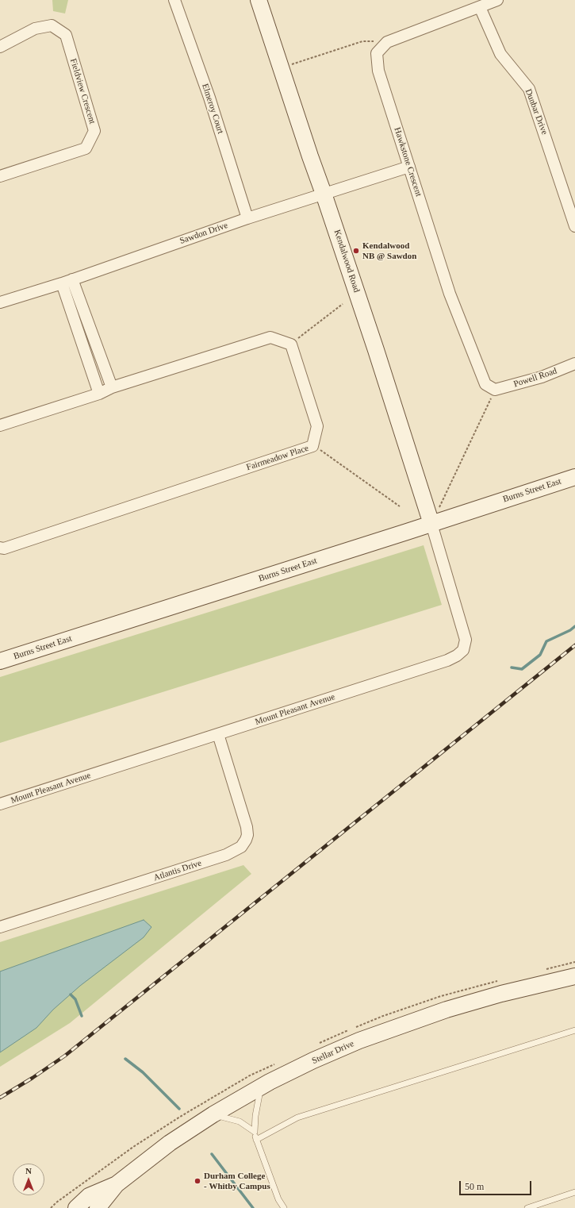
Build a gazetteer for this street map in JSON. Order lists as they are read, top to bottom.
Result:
{
  "streets": {
    "street": [
      "Fieldview Crescent",
      "Elmeroy Court",
      "Dunbar Drive",
      "Hawkstone Crescent",
      "Sawdon Drive",
      "Kendalwood Road",
      "Powell Road",
      "Fairmeadow Place",
      "Burns Street East",
      "Mount Pleasant Avenue",
      "Atlantis Drive",
      "Stellar Drive"
    ]
  },
  "crossings": [
    ["Elmeroy Court", "Sawdon Drive"],
    ["Dunbar Drive", "Hawkstone Crescent"],
    ["Hawkstone Crescent", "Sawdon Drive"],
    ["Hawkstone Crescent", "Powell Road"],
    ["Sawdon Drive", "Kendalwood Road"],
    ["Kendalwood Road", "Burns Street East"],
    ["Kendalwood Road", "Mount Pleasant Avenue"],
    ["Burns Street East", "Mount Pleasant Avenue"],
    ["Mount Pleasant Avenue", "Atlantis Drive"]
  ],
  "places": ["Kendalwood NB @ Sawdon", "Durham College - Whitby Campus"],
  "scale_bar": "50 m",
  "north": "top"
}
